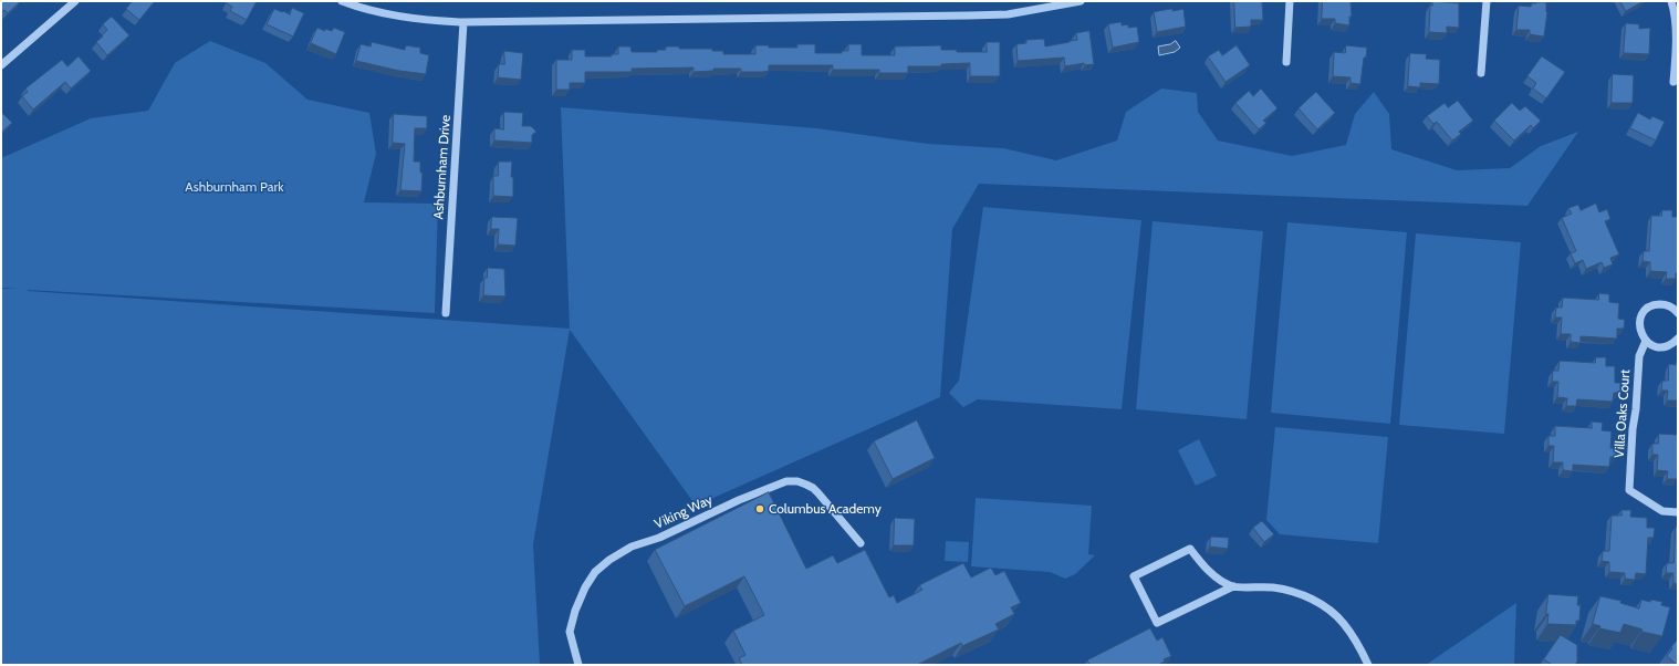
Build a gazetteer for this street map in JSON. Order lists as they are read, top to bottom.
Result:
{
  "streets": {
    "street": ["Ashburnham Drive", "Villa Oaks Court", "Viking Way"]
  },
  "parks": ["Ashburnham Park"],
  "places": ["Columbus Academy"]
}
